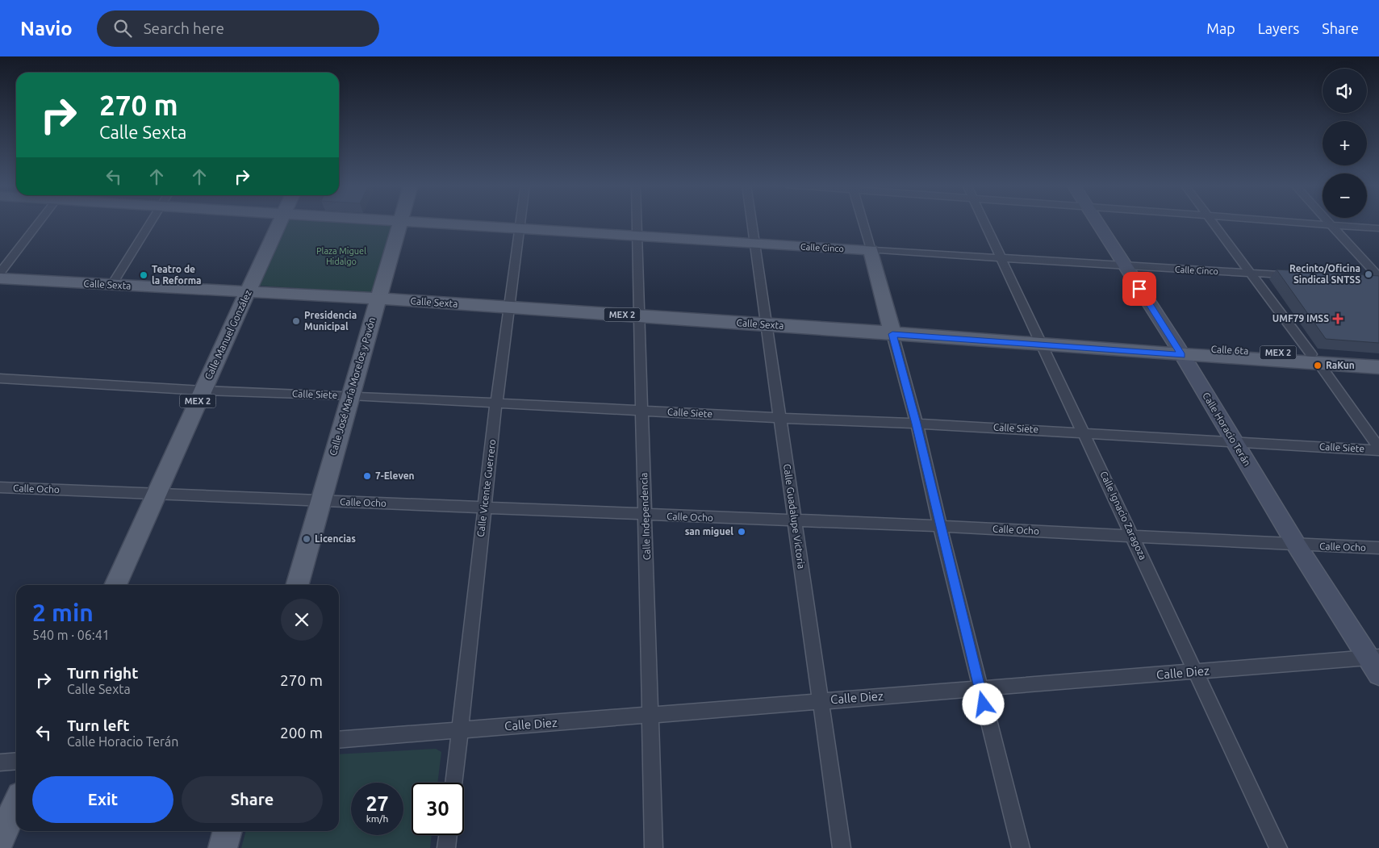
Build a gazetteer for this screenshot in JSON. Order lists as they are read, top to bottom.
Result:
{
  "streets": {
    "main road": [
      "Calle Cinco",
      "Calle Sexta",
      "MEX 2",
      "Calle Manuel González",
      "Calle 6ta",
      "Calle José María Morelos y Pavón"
    ],
    "street": [
      "Calle Siete",
      "Calle Horacio Terán",
      "Calle Vicente Guerrero",
      "Calle Ocho",
      "Calle Ignacio Zaragoza",
      "Calle Independencia",
      "Calle Guadalupe Victoria",
      "Calle Diez"
    ]
  },
  "crossings": [
    ["Calle Cinco", "Calle José María Morelos y Pavón"],
    ["Calle Cinco", "Calle Horacio Terán"],
    ["Calle Cinco", "Calle Vicente Guerrero"],
    ["Calle Cinco", "Calle Ignacio Zaragoza"],
    ["Calle Cinco", "Calle Independencia"],
    ["Calle Cinco", "Calle Guadalupe Victoria"],
    ["Calle Sexta", "Calle Manuel González"],
    ["Calle Sexta", "Calle 6ta"],
    ["Calle Sexta", "Calle José María Morelos y Pavón"],
    ["Calle Sexta", "Calle Horacio Terán"],
    ["Calle Sexta", "Calle Vicente Guerrero"],
    ["Calle Sexta", "Calle Ignacio Zaragoza"],
    ["Calle Sexta", "Calle Independencia"],
    ["Calle Sexta", "Calle Guadalupe Victoria"],
    ["Calle Manuel González", "Calle Siete"],
    ["Calle Manuel González", "Calle Ocho"],
    ["Calle 6ta", "Calle Horacio Terán"],
    ["Calle José María Morelos y Pavón", "Calle Siete"],
    ["Calle José María Morelos y Pavón", "Calle Ocho"],
    ["Calle Siete", "Calle Horacio Terán"],
    ["Calle Siete", "Calle Vicente Guerrero"],
    ["Calle Siete", "Calle Ignacio Zaragoza"],
    ["Calle Siete", "Calle Independencia"],
    ["Calle Siete", "Calle Guadalupe Victoria"],
    ["Calle Horacio Terán", "Calle Ocho"],
    ["Calle Horacio Terán", "Calle Diez"],
    ["Calle Vicente Guerrero", "Calle Ocho"],
    ["Calle Vicente Guerrero", "Calle Diez"],
    ["Calle Ocho", "Calle Ignacio Zaragoza"],
    ["Calle Ocho", "Calle Independencia"],
    ["Calle Ocho", "Calle Guadalupe Victoria"],
    ["Calle Ignacio Zaragoza", "Calle Diez"],
    ["Calle Independencia", "Calle Diez"],
    ["Calle Guadalupe Victoria", "Calle Diez"]
  ],
  "parks": ["Plaza Miguel Hidalgo"],
  "places": {
    "other": [
      "Recinto/Oficina Sindical SNTSS",
      "Teatro de la Reforma",
      "Presidencia Municipal",
      "RaKun",
      "7-Eleven",
      "san miguel",
      "Licencias"
    ],
    "health": ["UMF79 IMSS"]
  },
  "page": {
    "header": "Navio",
    "search": "Search here",
    "nav": ["Map", "Layers", "Share"],
    "map_buttons": ["+", "−"],
    "turn": ["270 m", "Calle Sexta"],
    "heading": ["2 min", "540 m · 06:41"],
    "list": [
      {
        "name": "Turn right",
        "note": "Calle Sexta",
        "value": "270 m"
      },
      {
        "name": "Turn left",
        "note": "Calle Horacio Terán",
        "value": "200 m"
      }
    ],
    "buttons": ["Exit", "Share"],
    "speed": "27 km/h",
    "limit": "30"
  }
}
